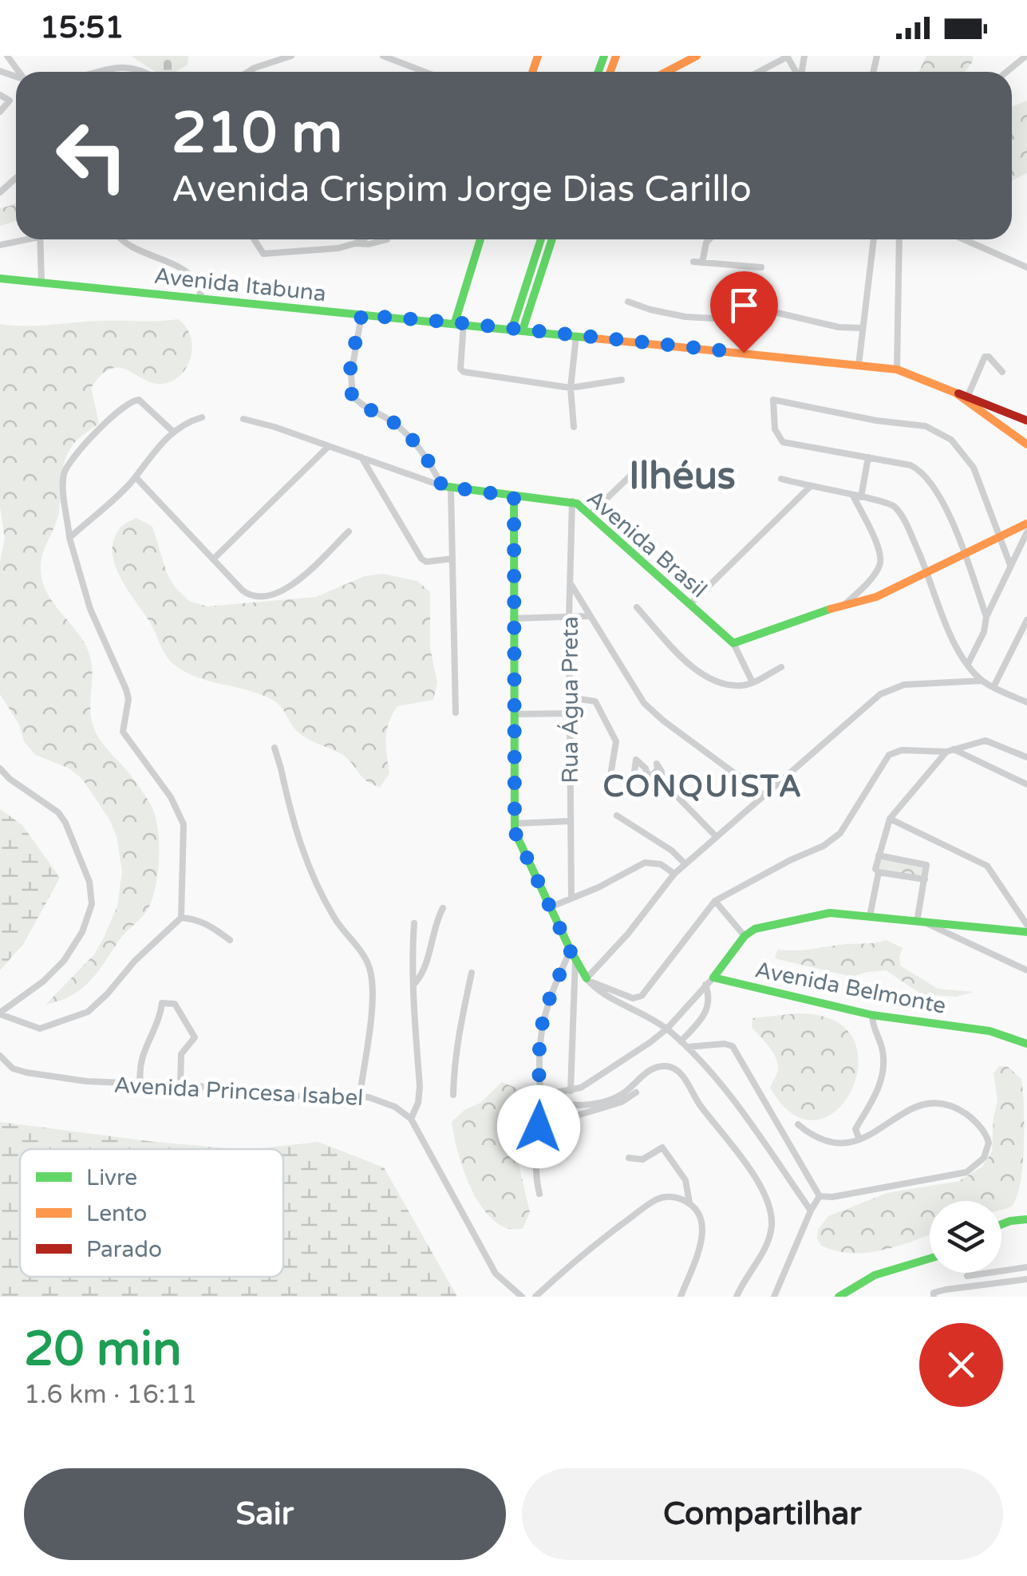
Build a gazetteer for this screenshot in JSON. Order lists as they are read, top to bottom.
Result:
{
  "streets": {
    "street": [
      "Avenida Itabuna",
      "Avenida Brasil",
      "Rua Água Preta",
      "Avenida Belmonte",
      "Avenida Princesa Isabel"
    ]
  },
  "crossings": [
    ["Avenida Brasil", "Rua Água Preta"]
  ],
  "districts": ["Ilhéus", "CONQUISTA"],
  "legend": ["Livre", "Lento", "Parado"],
  "page": {
    "status": "15:51",
    "turn": ["210 m", "Avenida Crispim Jorge Dias Carillo"],
    "heading": ["20 min", "1.6 km · 16:11"],
    "buttons": ["Sair", "Compartilhar"]
  }
}
